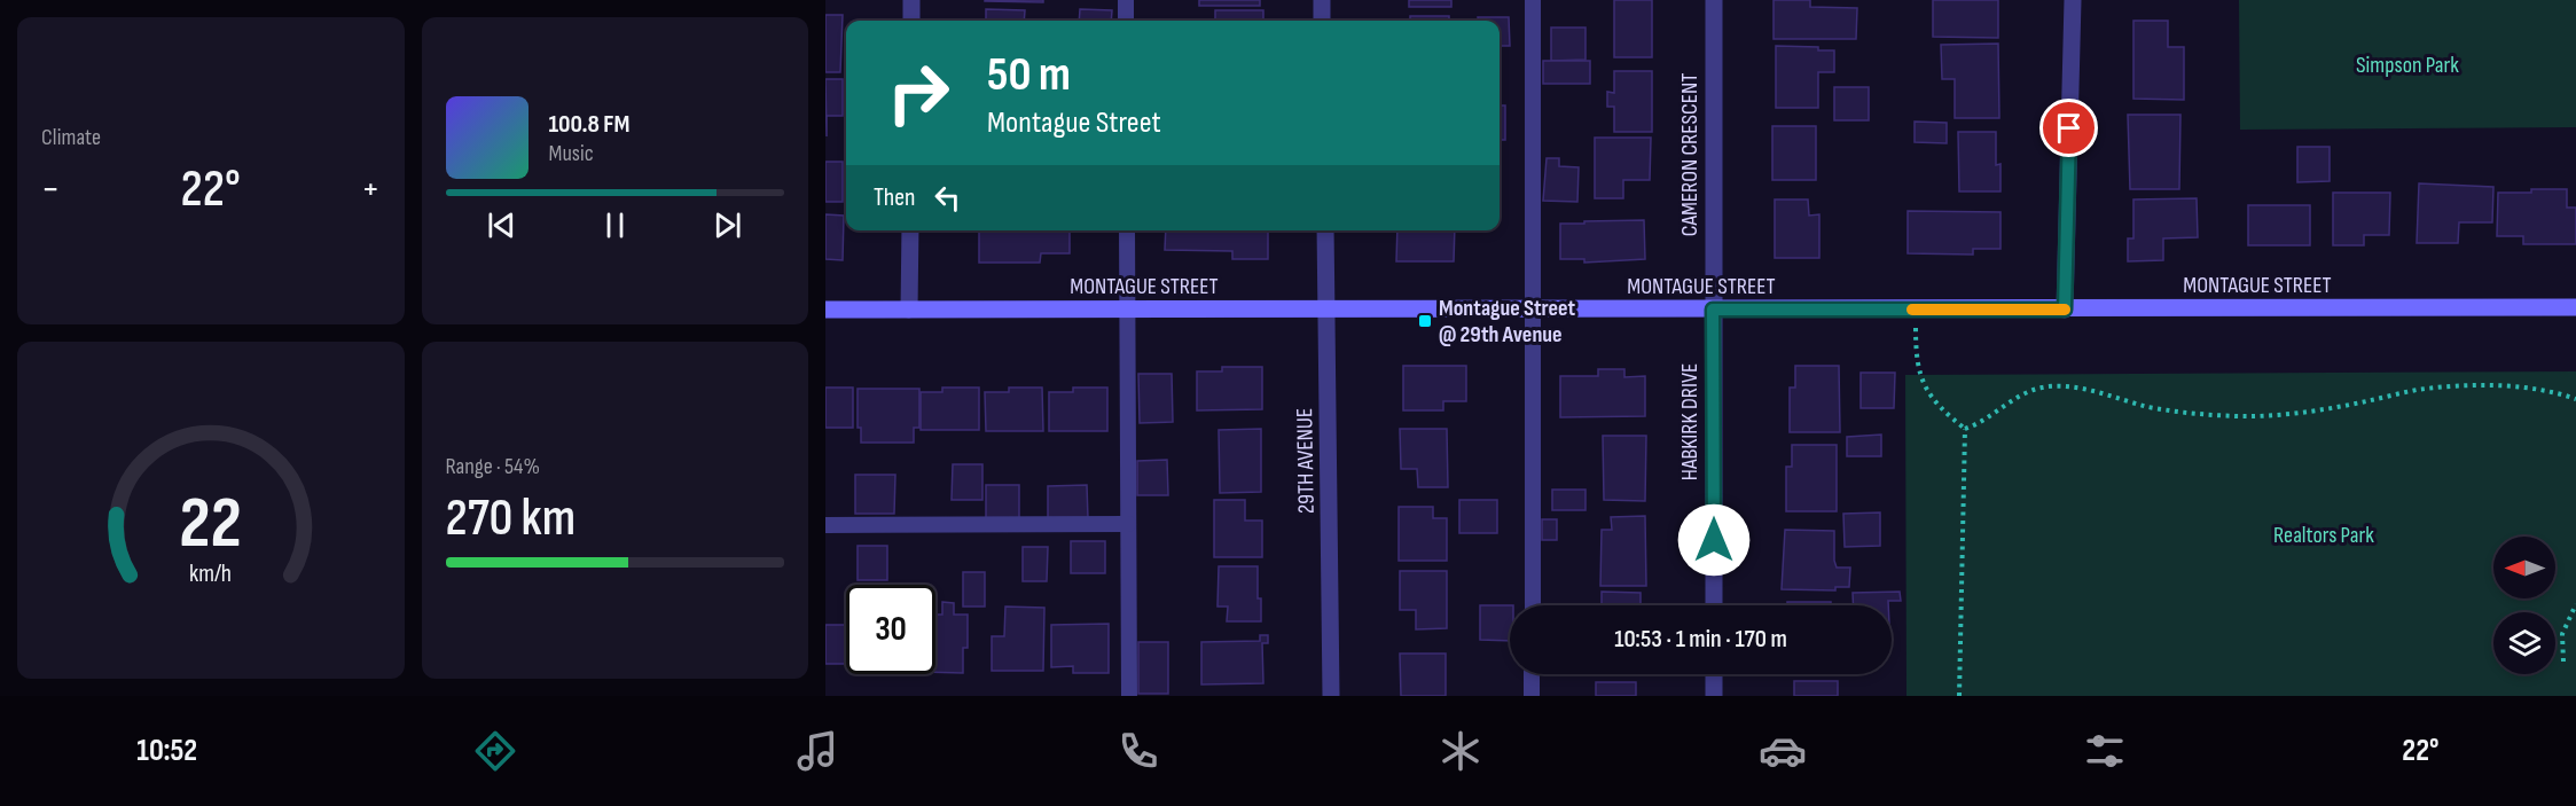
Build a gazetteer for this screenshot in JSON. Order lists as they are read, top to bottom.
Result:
{
  "streets": {
    "street": [
      "CAMERON CRESCENT",
      "MONTAGUE STREET",
      "HABKIRK DRIVE",
      "29TH AVENUE"
    ]
  },
  "crossings": [
    ["CAMERON CRESCENT", "MONTAGUE STREET"],
    ["CAMERON CRESCENT", "HABKIRK DRIVE"],
    ["MONTAGUE STREET", "HABKIRK DRIVE"],
    ["MONTAGUE STREET", "29TH AVENUE"]
  ],
  "parks": ["Simpson Park", "Realtors Park"],
  "places": {
    "transit": ["Montague Street @ 29th Avenue"]
  },
  "north": "left",
  "page": {
    "tile": [
      "Climate",
      ["Range · 54%", "270 km"]
    ],
    "turn": ["50 m", "Montague Street"],
    "song": ["100.8 FM", "Music"],
    "heat": ["−", "22°", "+"],
    "then": "Then",
    "limit": "30",
    "trip": "10:53 · 1 min · 170 m",
    "tabs": ["10:52", "22°"],
    "gauge": ["22", "km/h"]
  }
}
